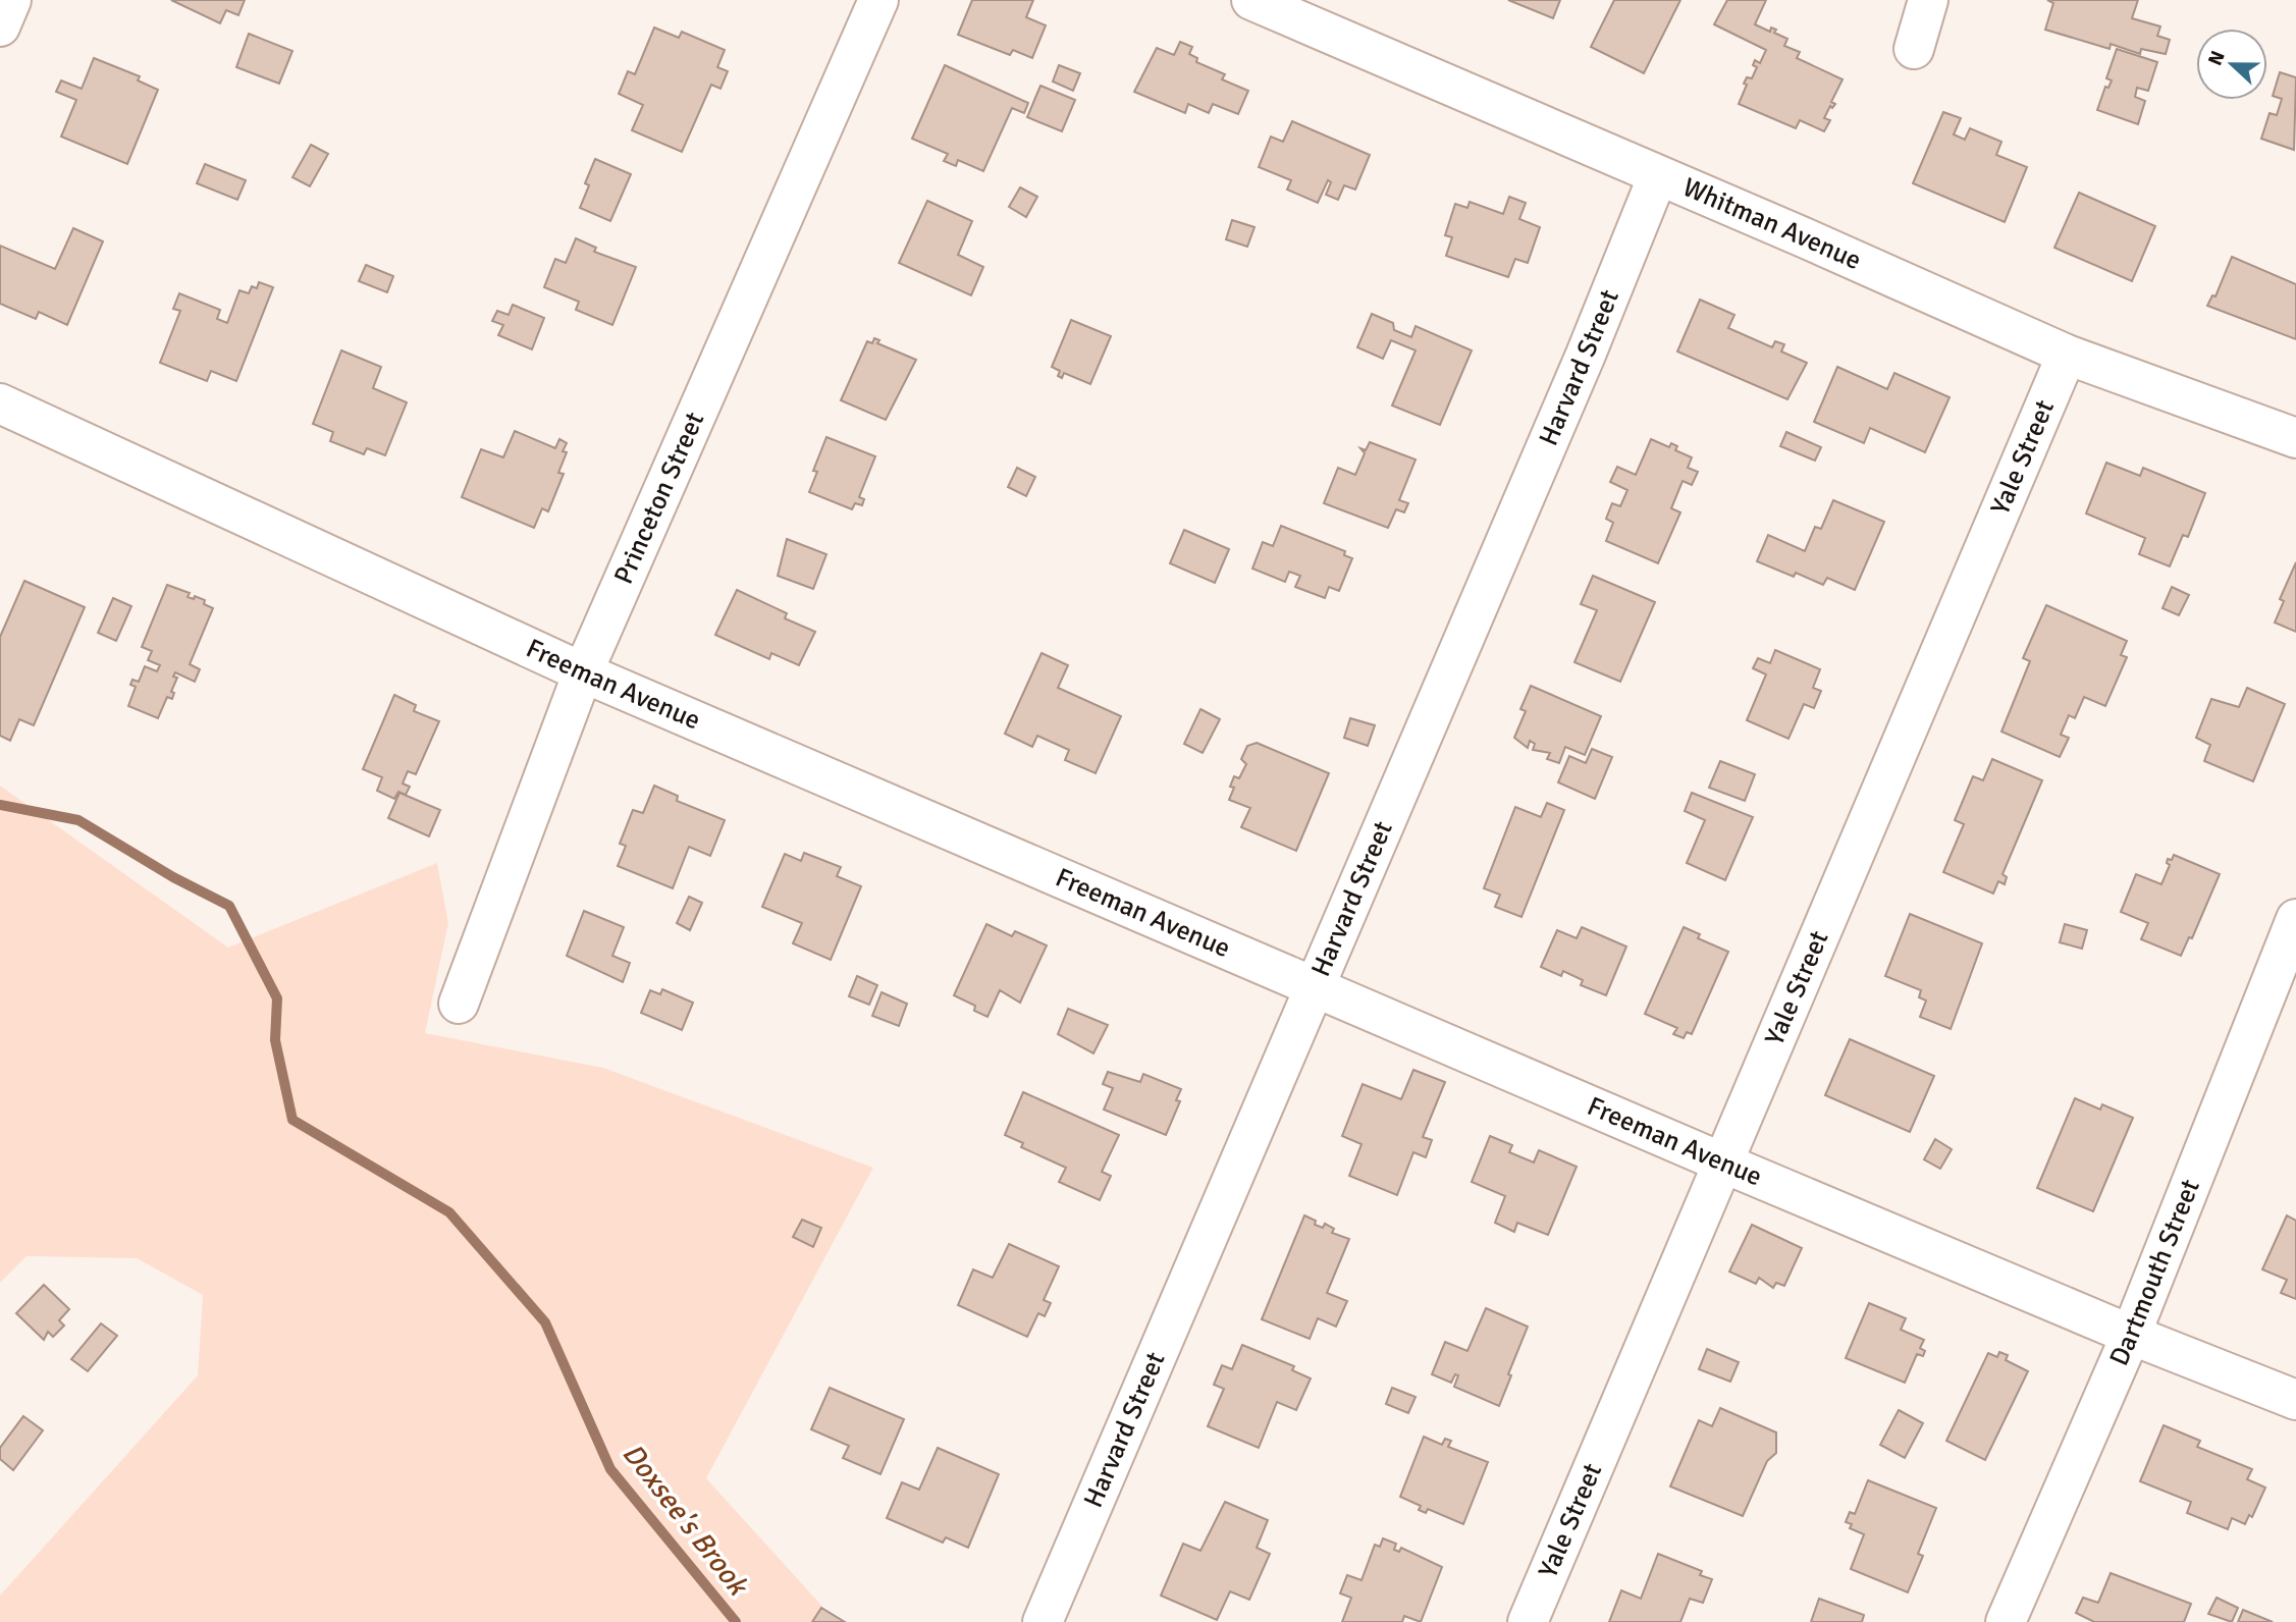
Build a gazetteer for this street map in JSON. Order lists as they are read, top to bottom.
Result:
{
  "streets": {
    "street": [
      "Whitman Avenue",
      "Harvard Street",
      "Yale Street",
      "Princeton Street",
      "Freeman Avenue",
      "Dartmouth Street"
    ]
  },
  "crossings": [
    ["Whitman Avenue", "Harvard Street"],
    ["Whitman Avenue", "Yale Street"],
    ["Harvard Street", "Freeman Avenue"],
    ["Yale Street", "Freeman Avenue"],
    ["Princeton Street", "Freeman Avenue"],
    ["Freeman Avenue", "Dartmouth Street"]
  ],
  "water": ["Doxsee's Brook"],
  "north": "left"
}
